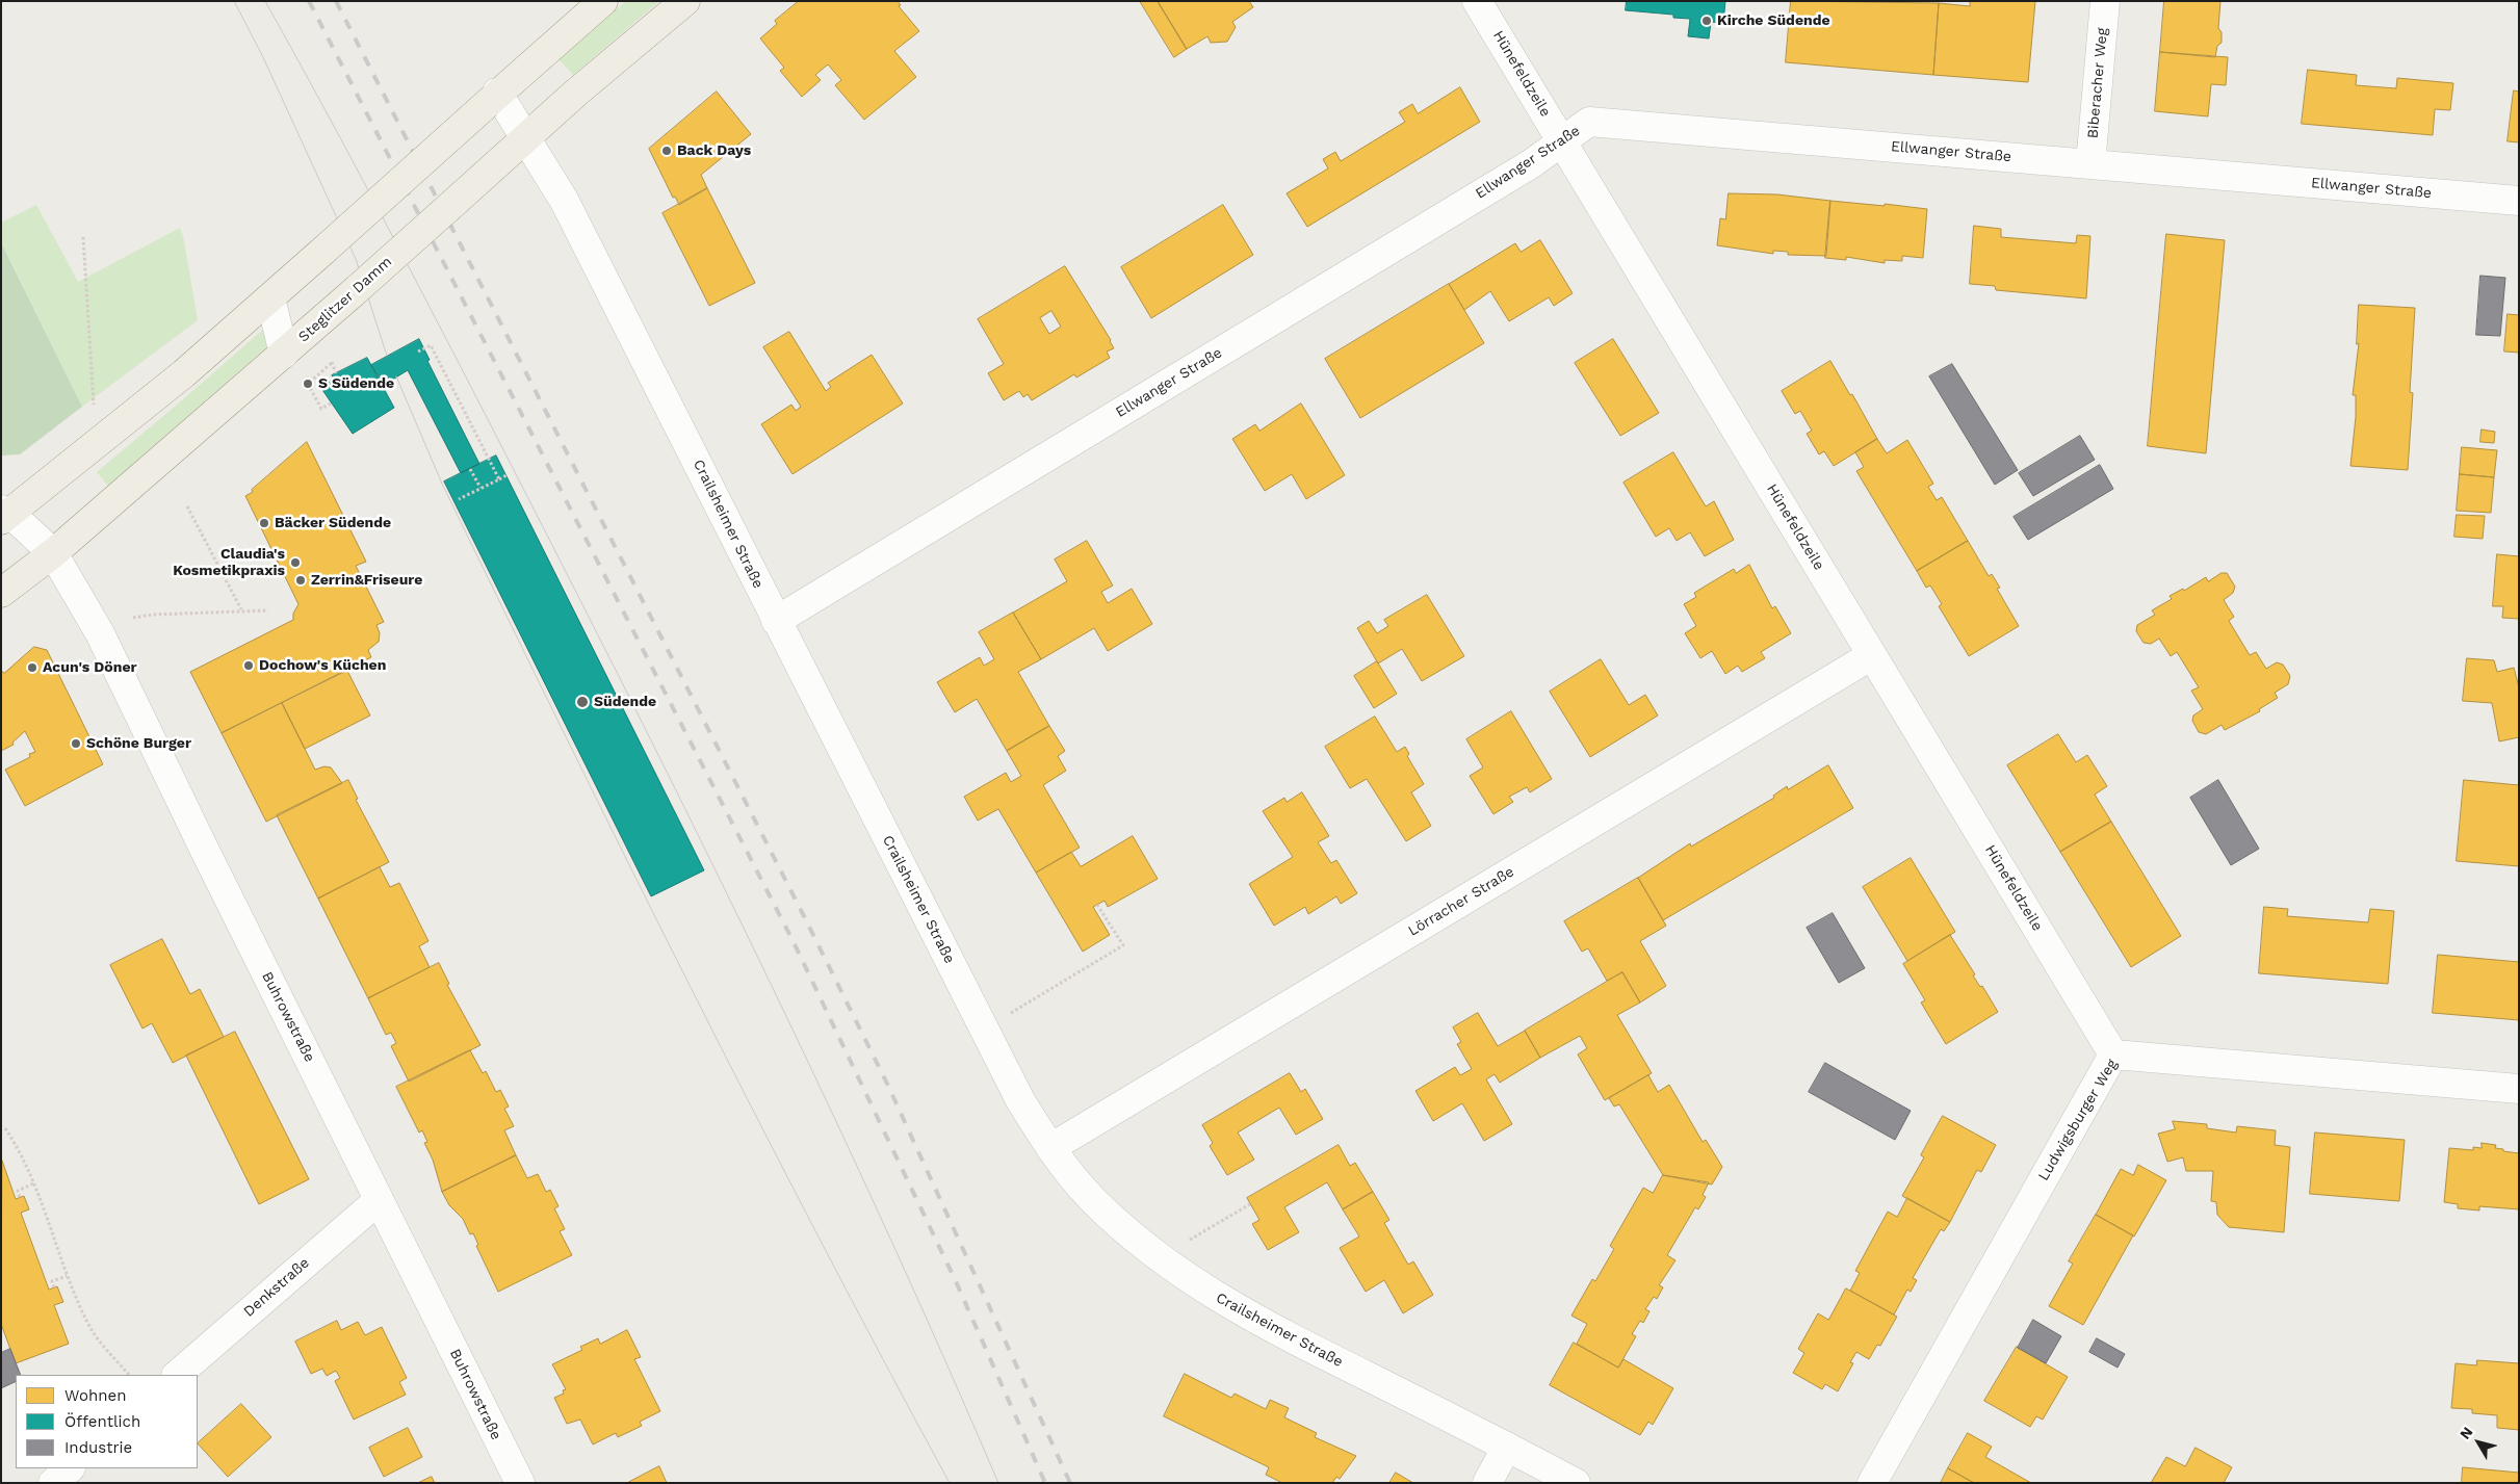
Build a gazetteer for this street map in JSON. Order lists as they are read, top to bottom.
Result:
{
  "streets": {
    "main road": ["Steglitzer Damm"],
    "street": [
      "Hünefeldzeile",
      "Biberacher Weg",
      "Ellwanger Straße",
      "Crailsheimer Straße",
      "Lörracher Straße",
      "Buhrowstraße",
      "Ludwigsburger Weg",
      "Denkstraße"
    ]
  },
  "crossings": [
    ["Hünefeldzeile", "Ellwanger Straße"],
    ["Hünefeldzeile", "Lörracher Straße"],
    ["Hünefeldzeile", "Ludwigsburger Weg"],
    ["Biberacher Weg", "Ellwanger Straße"],
    ["Ellwanger Straße", "Crailsheimer Straße"],
    ["Steglitzer Damm", "Crailsheimer Straße"],
    ["Steglitzer Damm", "Buhrowstraße"],
    ["Crailsheimer Straße", "Lörracher Straße"],
    ["Buhrowstraße", "Denkstraße"]
  ],
  "places": [
    "Kirche Südende",
    "Back Days",
    "S Südende",
    "Bäcker Südende",
    "Claudia's Kosmetikpraxis",
    "Zerrin&Friseure",
    "Dochow's Küchen",
    "Acun's Döner",
    "Südende",
    "Schöne Burger"
  ],
  "legend": ["Wohnen", "Öffentlich", "Industrie"],
  "north": "top left"
}
